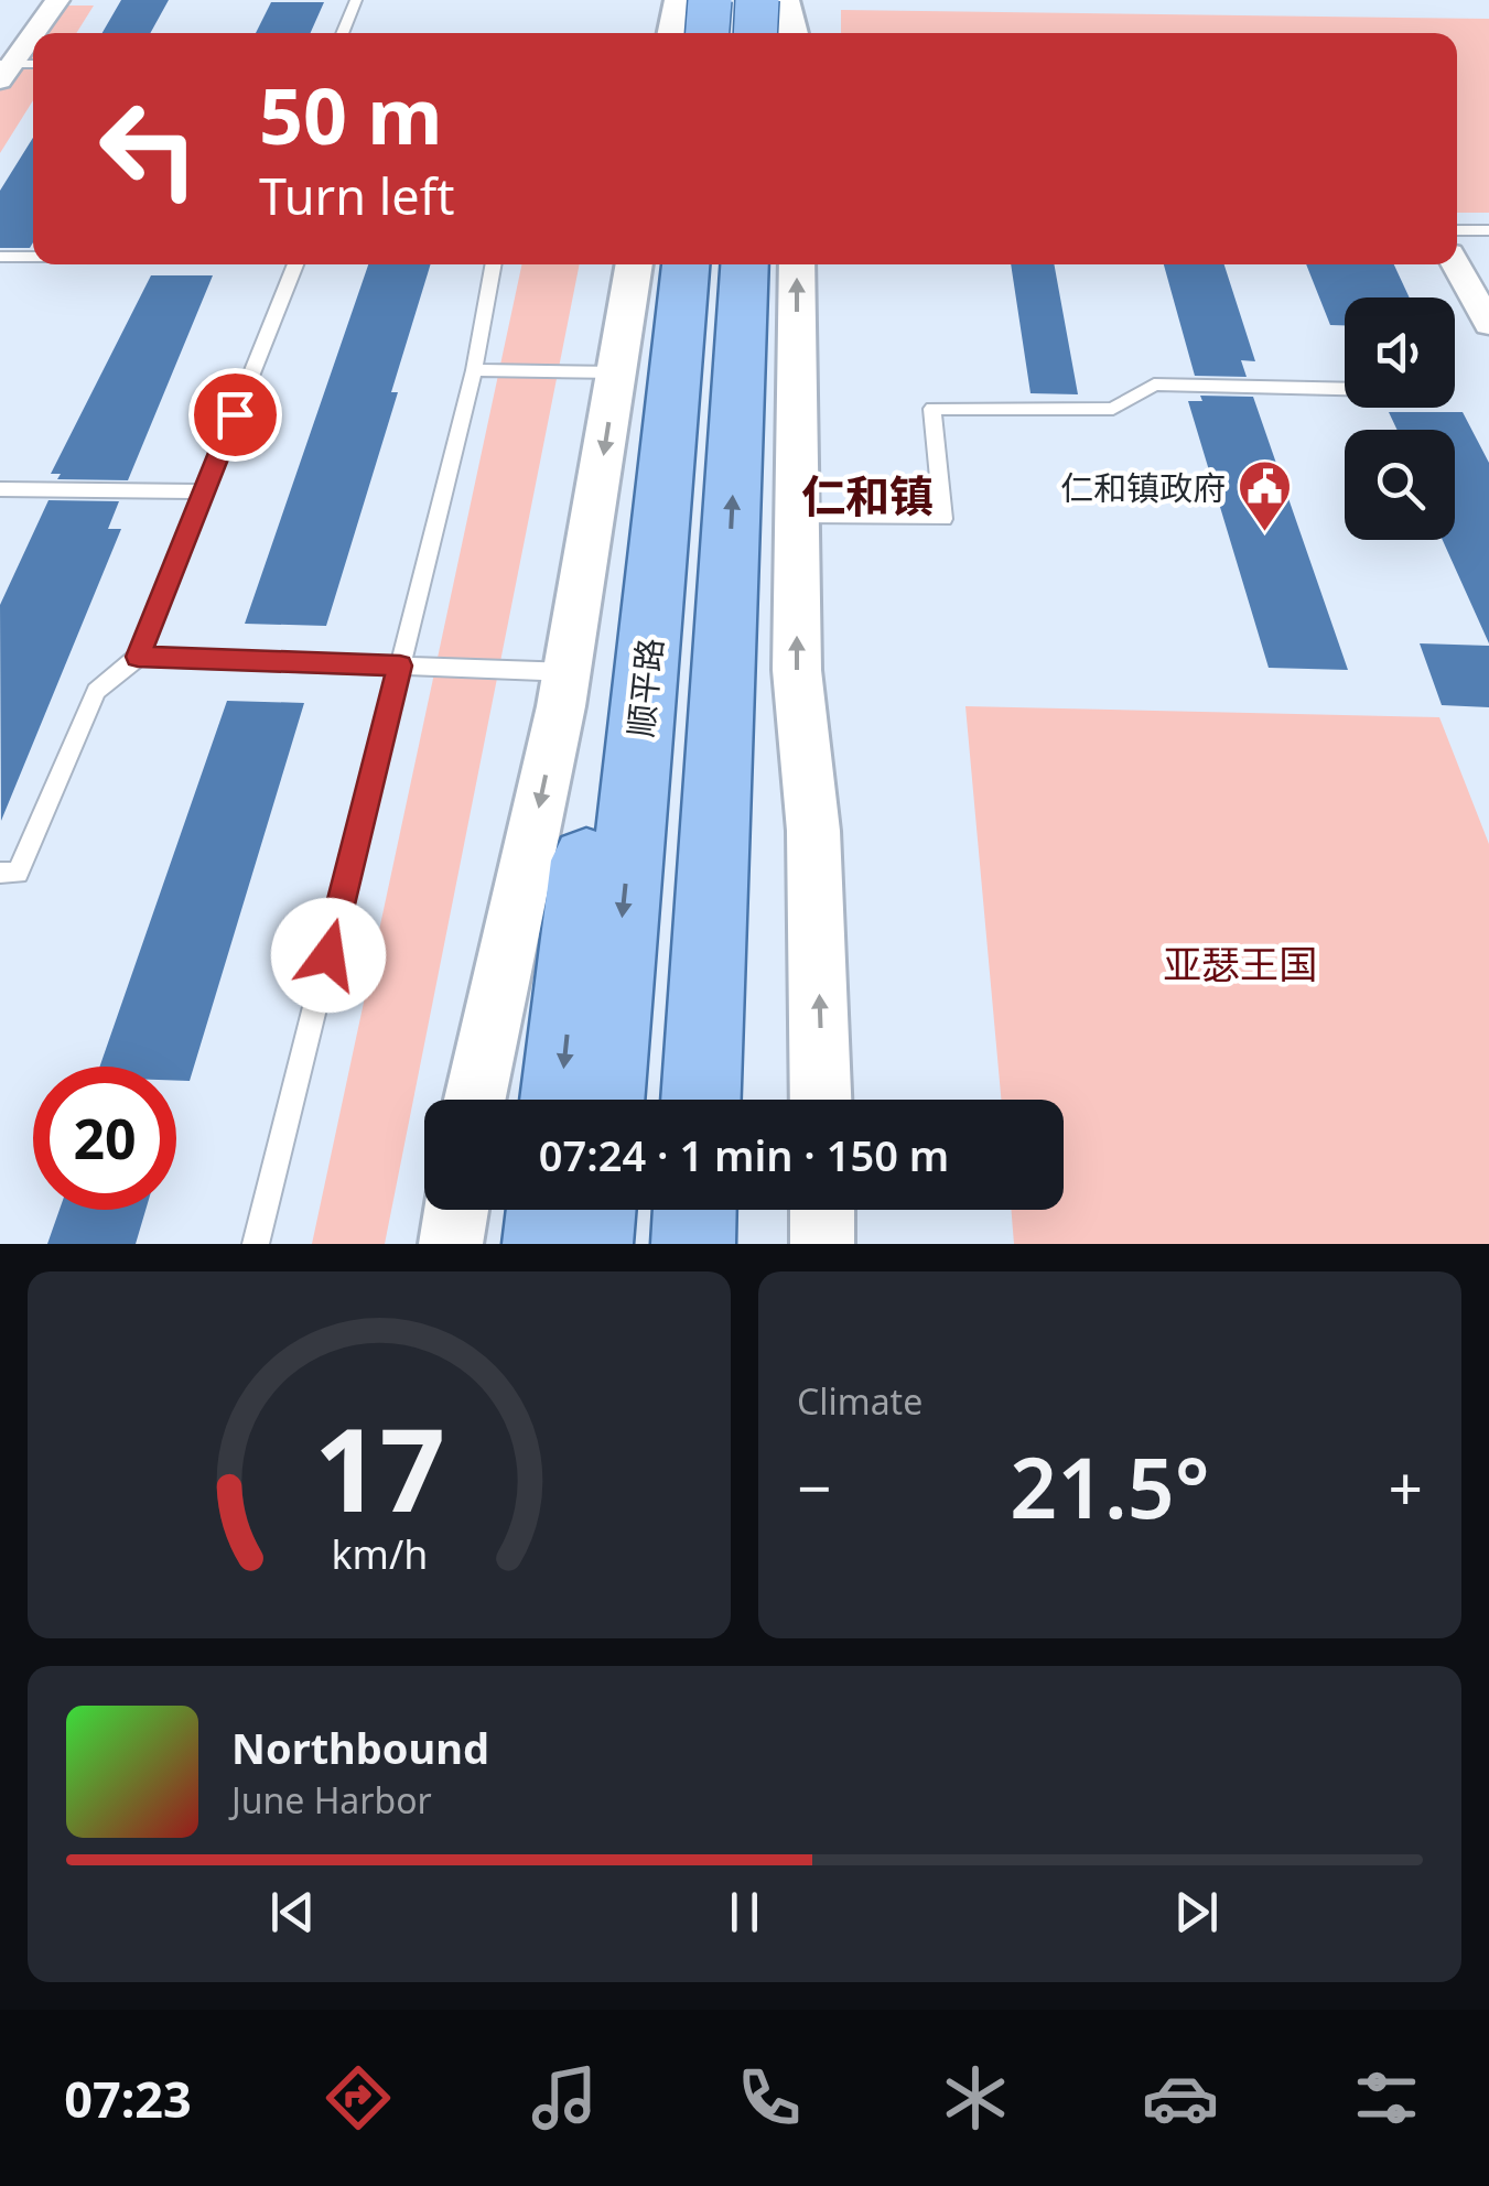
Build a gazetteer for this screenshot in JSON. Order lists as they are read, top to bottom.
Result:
{
  "streets": {
    "main road": ["顺平路"]
  },
  "districts": ["仁和镇"],
  "parks": ["亚瑟王国"],
  "places": {
    "public building": ["仁和镇政府"]
  },
  "page": {
    "turn": ["50 m", "Turn left"],
    "limit": "20",
    "trip": "07:24 · 1 min · 150 m",
    "tile": "Climate",
    "heat": ["−", "21.5°", "+"],
    "song": ["Northbound", "June Harbor"],
    "tabs": "07:23",
    "gauge": ["17", "km/h"]
  }
}
